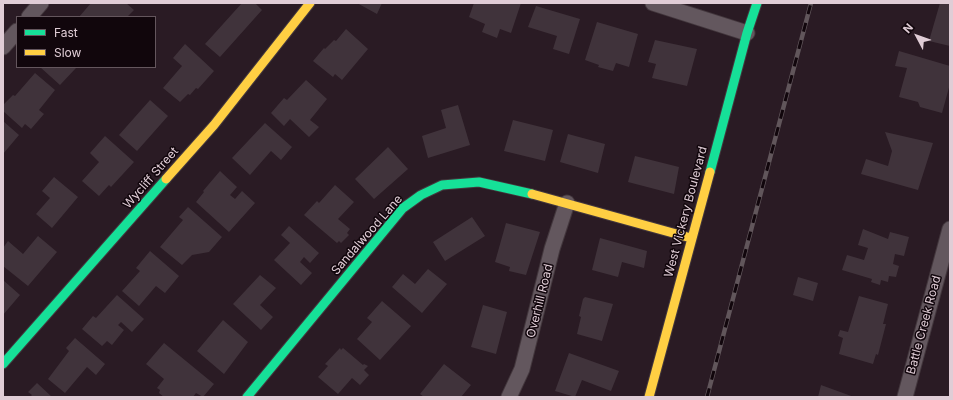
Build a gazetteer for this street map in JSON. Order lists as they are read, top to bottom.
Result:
{
  "streets": {
    "street": [
      "Wycliff Street",
      "West Vickery Boulevard",
      "Sandalwood Lane",
      "Overhill Road",
      "Battle Creek Road"
    ]
  },
  "crossings": [
    ["West Vickery Boulevard", "Sandalwood Lane"],
    ["Sandalwood Lane", "Overhill Road"]
  ],
  "legend": ["Fast", "Slow"],
  "north": "top left"
}
